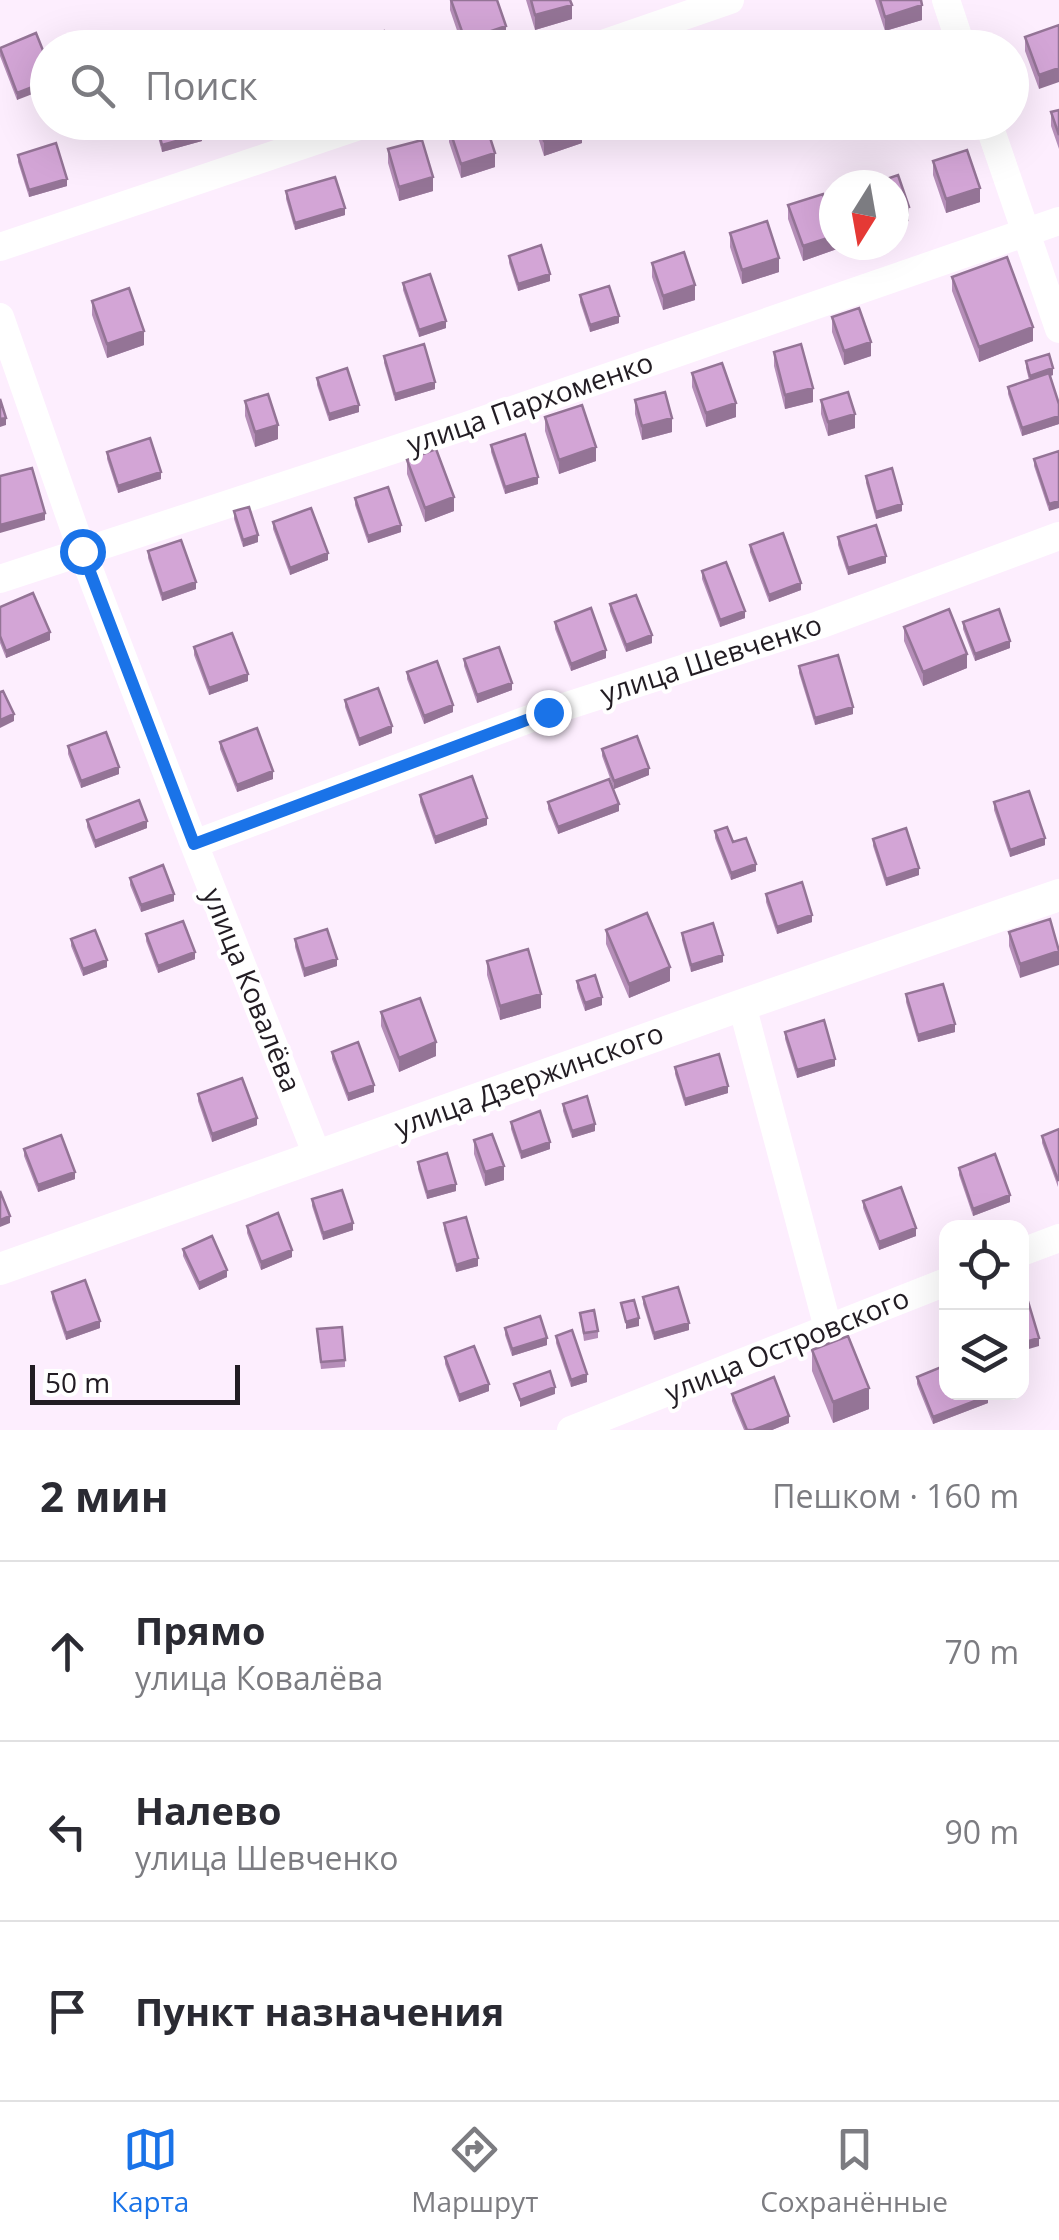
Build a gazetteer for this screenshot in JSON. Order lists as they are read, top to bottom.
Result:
{
  "streets": {
    "street": [
      "улица Пархоменко",
      "улица Шевченко",
      "улица Ковалёва",
      "улица Дзержинского",
      "улица Островского"
    ]
  },
  "crossings": [
    ["улица Пархоменко", "улица Ковалёва"],
    ["улица Шевченко", "улица Ковалёва"],
    ["улица Ковалёва", "улица Дзержинского"]
  ],
  "scale_bar": "50 m",
  "north": "bottom",
  "page": {
    "search": "Поиск",
    "scale": "50 m",
    "heading": ["2 мин", "Пешком · 160 m"],
    "list": [
      ["Прямо", "улица Ковалёва", "70 m"],
      ["Налево", "улица Шевченко", "90 m"],
      "Пункт назначения"
    ],
    "nav": ["Карта", "Маршрут", "Сохранённые"]
  }
}
